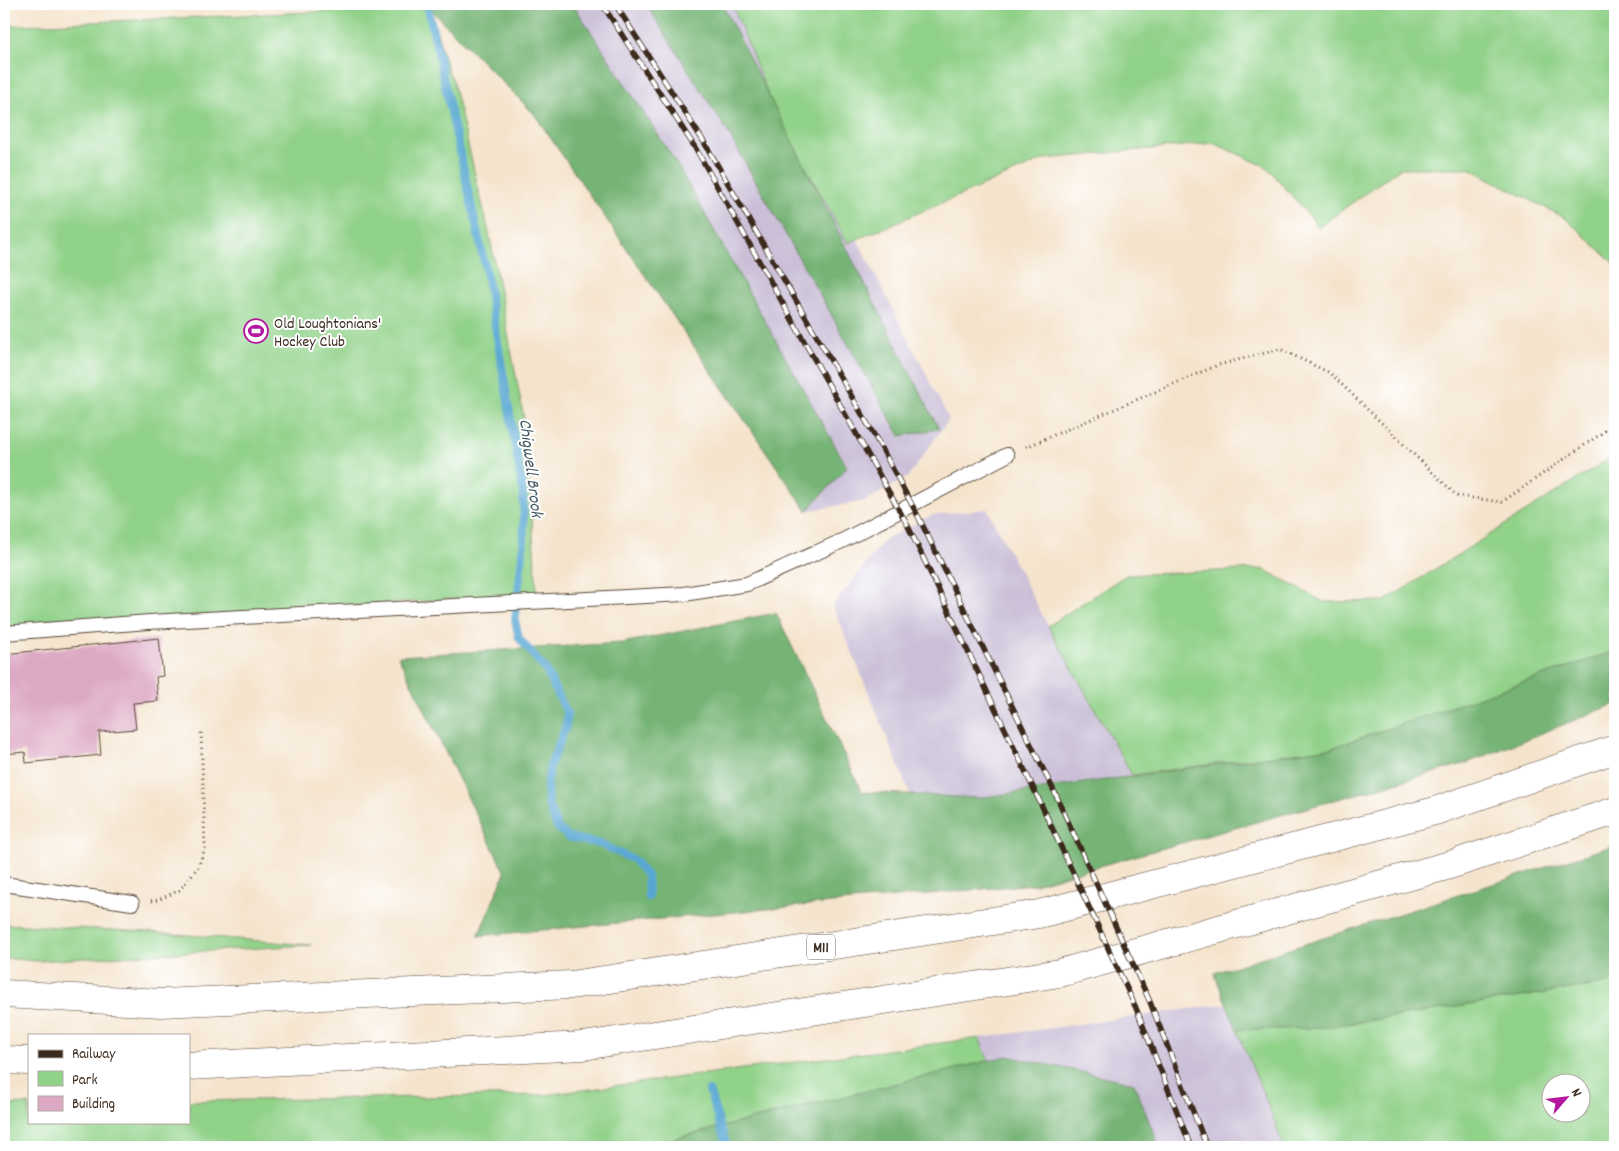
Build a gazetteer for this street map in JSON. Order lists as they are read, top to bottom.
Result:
{
  "streets": {
    "highway": ["M11"]
  },
  "water": ["Chigwell Brook"],
  "places": {
    "sports": ["Old Loughtonians' Hockey Club"]
  },
  "legend": ["Railway", "Park", "Building"],
  "north": "top right"
}
